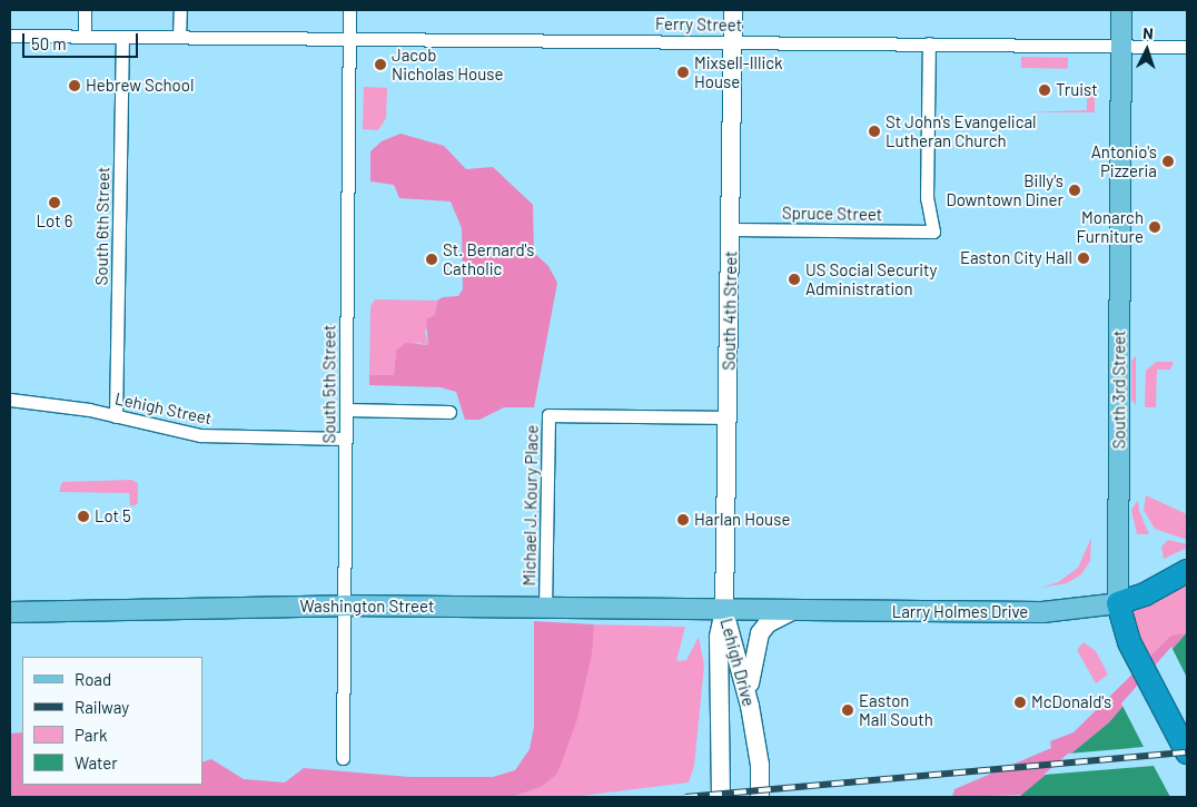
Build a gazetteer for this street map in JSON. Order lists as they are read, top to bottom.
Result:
{
  "streets": {
    "highway": ["South 3rd Street", "Larry Holmes Drive"],
    "main road": ["Washington Street"],
    "street": [
      "Ferry Street",
      "Spruce Street",
      "South 6th Street",
      "South 4th Street",
      "South 5th Street",
      "Lehigh Street",
      "Michael J. Koury Place",
      "Lehigh Drive"
    ]
  },
  "crossings": [
    ["Ferry Street", "Spruce Street"],
    ["Ferry Street", "South 6th Street"],
    ["Ferry Street", "South 4th Street"],
    ["Ferry Street", "South 5th Street"],
    ["Ferry Street", "South 3rd Street"],
    ["Spruce Street", "South 4th Street"],
    ["South 6th Street", "Lehigh Street"],
    ["South 4th Street", "Michael J. Koury Place"],
    ["South 4th Street", "Washington Street"],
    ["South 4th Street", "Larry Holmes Drive"],
    ["South 4th Street", "Lehigh Drive"],
    ["South 5th Street", "Lehigh Street"],
    ["South 5th Street", "Washington Street"],
    ["South 3rd Street", "Larry Holmes Drive"],
    ["Michael J. Koury Place", "Washington Street"],
    ["Washington Street", "Larry Holmes Drive"],
    ["Washington Street", "Lehigh Drive"],
    ["Larry Holmes Drive", "Lehigh Drive"]
  ],
  "places": [
    "Jacob Nicholas House",
    "Mixsell-Illick House",
    "Hebrew School",
    "Truist",
    "St John's Evangelical Lutheran Church",
    "Antonio's Pizzeria",
    "Billy's Downtown Diner",
    "Lot 6",
    "Monarch Furniture",
    "Easton City Hall",
    "St. Bernard's Catholic",
    "US Social Security Administration",
    "Lot 5",
    "Harlan House",
    "McDonald's",
    "Easton Mall South"
  ],
  "legend": [
    "Road",
    "Railway",
    "Park",
    "Water"
  ],
  "scale_bar": "50 m",
  "north": "top"
}
